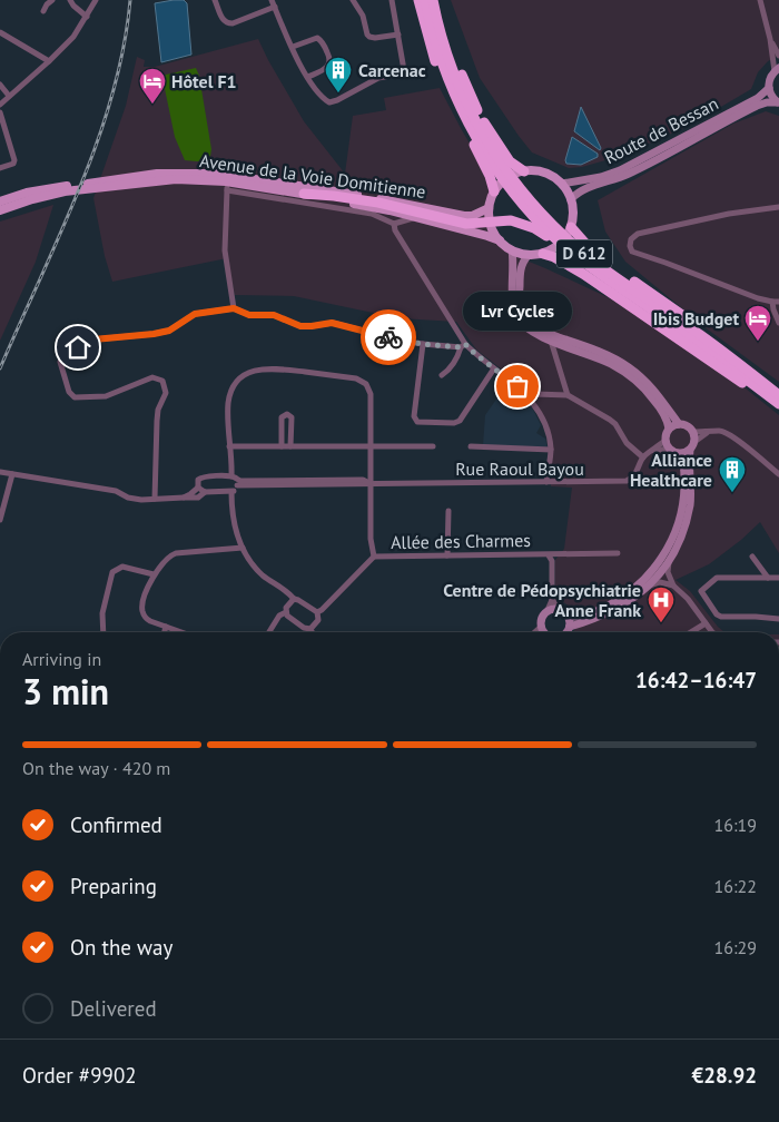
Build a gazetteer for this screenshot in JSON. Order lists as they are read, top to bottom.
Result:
{
  "streets": {
    "highway": ["D 612"],
    "main road": ["Avenue de la Voie Domitienne"],
    "street": ["Route de Bessan", "Rue Raoul Bayou", "Allée des Charmes"]
  },
  "crossings": [
    ["Route de Bessan", "Avenue de la Voie Domitienne"],
    ["Route de Bessan", "D 612"],
    ["Avenue de la Voie Domitienne", "D 612"]
  ],
  "places": {
    "building": ["Carcenac", "Alliance Healthcare"],
    "hotel": ["Hôtel F1", "Ibis Budget"],
    "other": ["Lvr Cycles"],
    "hospital": ["Centre de Pédopsychiatrie Anne Frank"]
  },
  "page": {
    "bubble": "Lvr Cycles",
    "heading": ["3 min", "Arriving in", "16:42–16:47"],
    "panel": ["Order #9902", "€28.92"],
    "bar": "On the way · 420 m",
    "list": [
      ["Confirmed", "16:19"],
      ["Preparing", "16:22"],
      ["On the way", "16:29"],
      "Delivered"
    ]
  }
}
